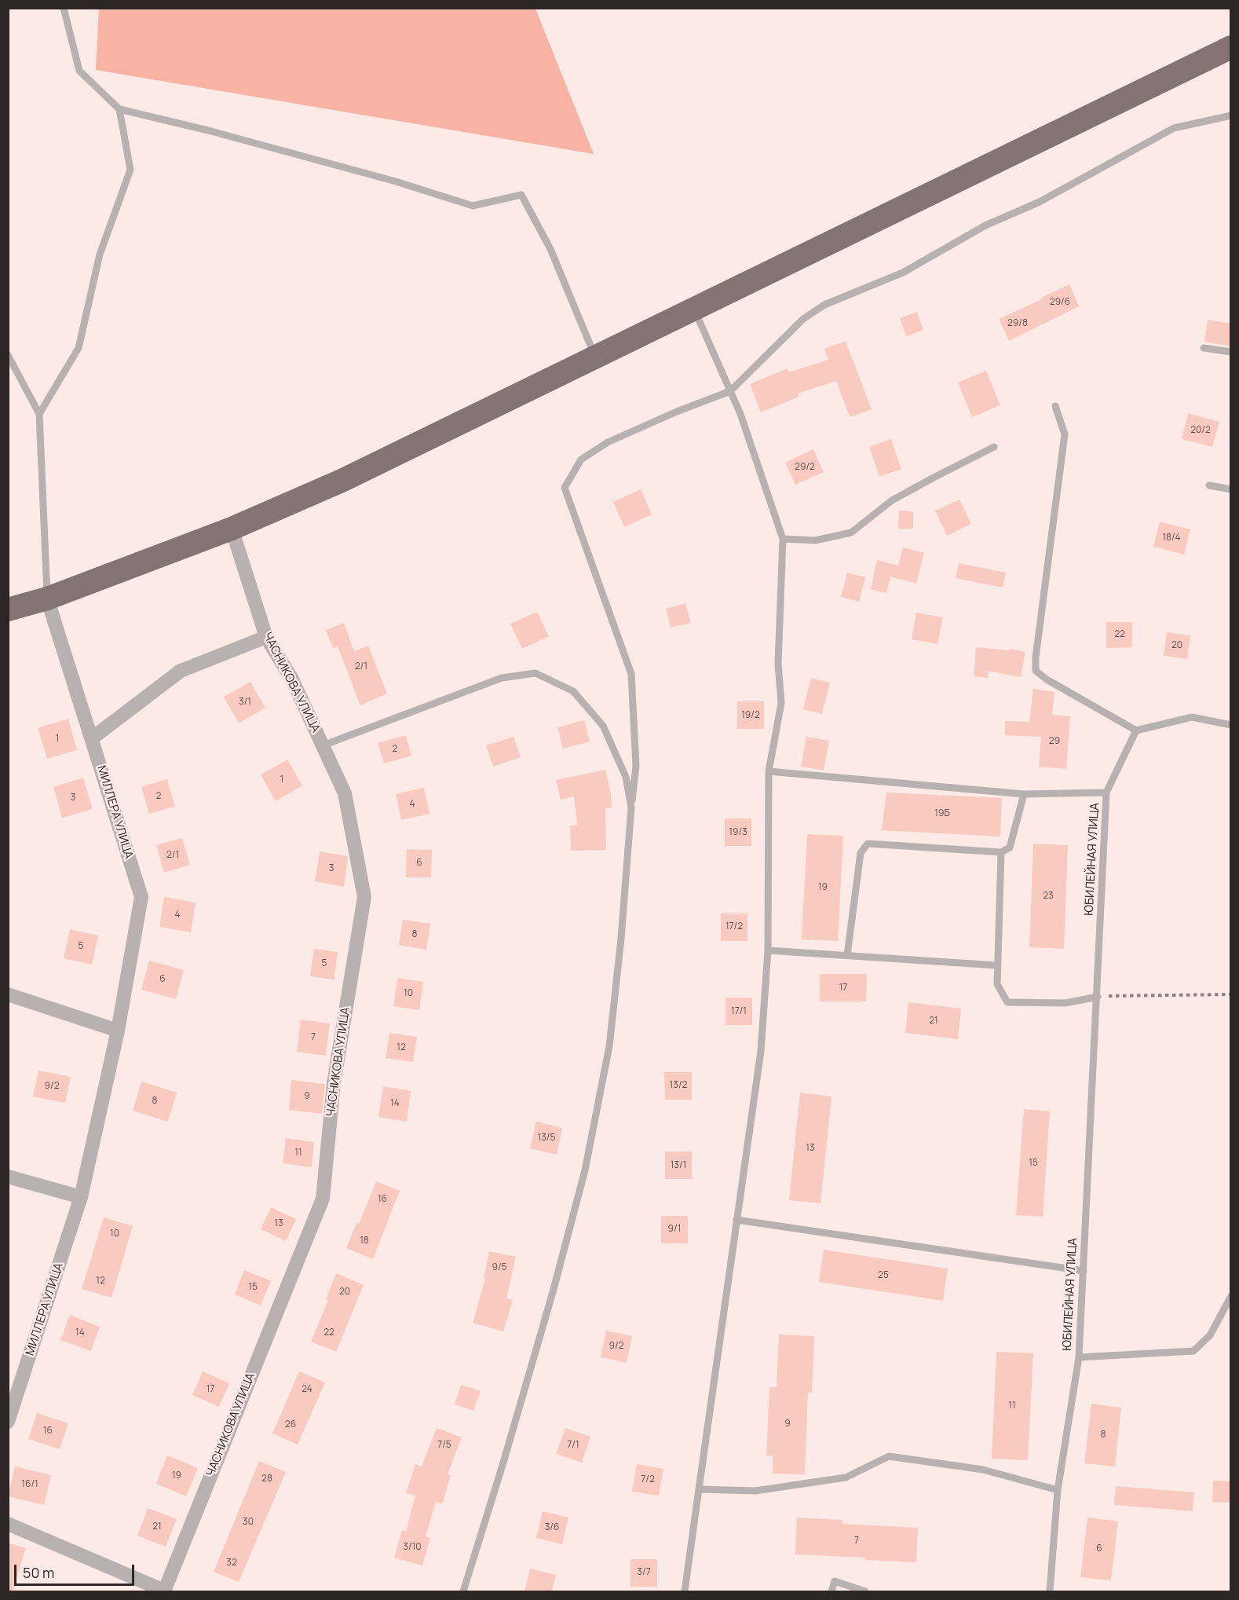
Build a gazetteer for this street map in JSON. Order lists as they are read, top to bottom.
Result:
{
  "streets": {
    "street": ["ЧАСНИКОВА УЛИЦА", "МИЛЛЕРА УЛИЦА"],
    "lane": ["ЮБИЛЕЙНАЯ УЛИЦА"]
  },
  "house_numbers": [
    "29/6",
    "29/8",
    "20/2",
    "29/2",
    "18/4",
    "22",
    "20",
    "2/1",
    "3/1",
    "19/2",
    "1",
    "29",
    "2",
    "1",
    "2",
    "3",
    "4",
    "19Б",
    "19/3",
    "2/1",
    "6",
    "3",
    "19",
    "23",
    "4",
    "17/2",
    "8",
    "5",
    "5",
    "6",
    "17",
    "10",
    "17/1",
    "21",
    "7",
    "12",
    "13/2",
    "9/2",
    "9",
    "8",
    "14",
    "13/5",
    "13",
    "11",
    "15",
    "13/1",
    "16",
    "13",
    "9/1",
    "10",
    "18",
    "9/5",
    "25",
    "12",
    "15",
    "20",
    "14",
    "22",
    "9/2",
    "17",
    "24",
    "11",
    "9",
    "26",
    "16",
    "8",
    "7/5",
    "7/1",
    "19",
    "28",
    "7/2",
    "16/1",
    "30",
    "21",
    "3/6",
    "7",
    "3/10",
    "6",
    "32",
    "3/7"
  ],
  "scale_bar": "50 m"
}
